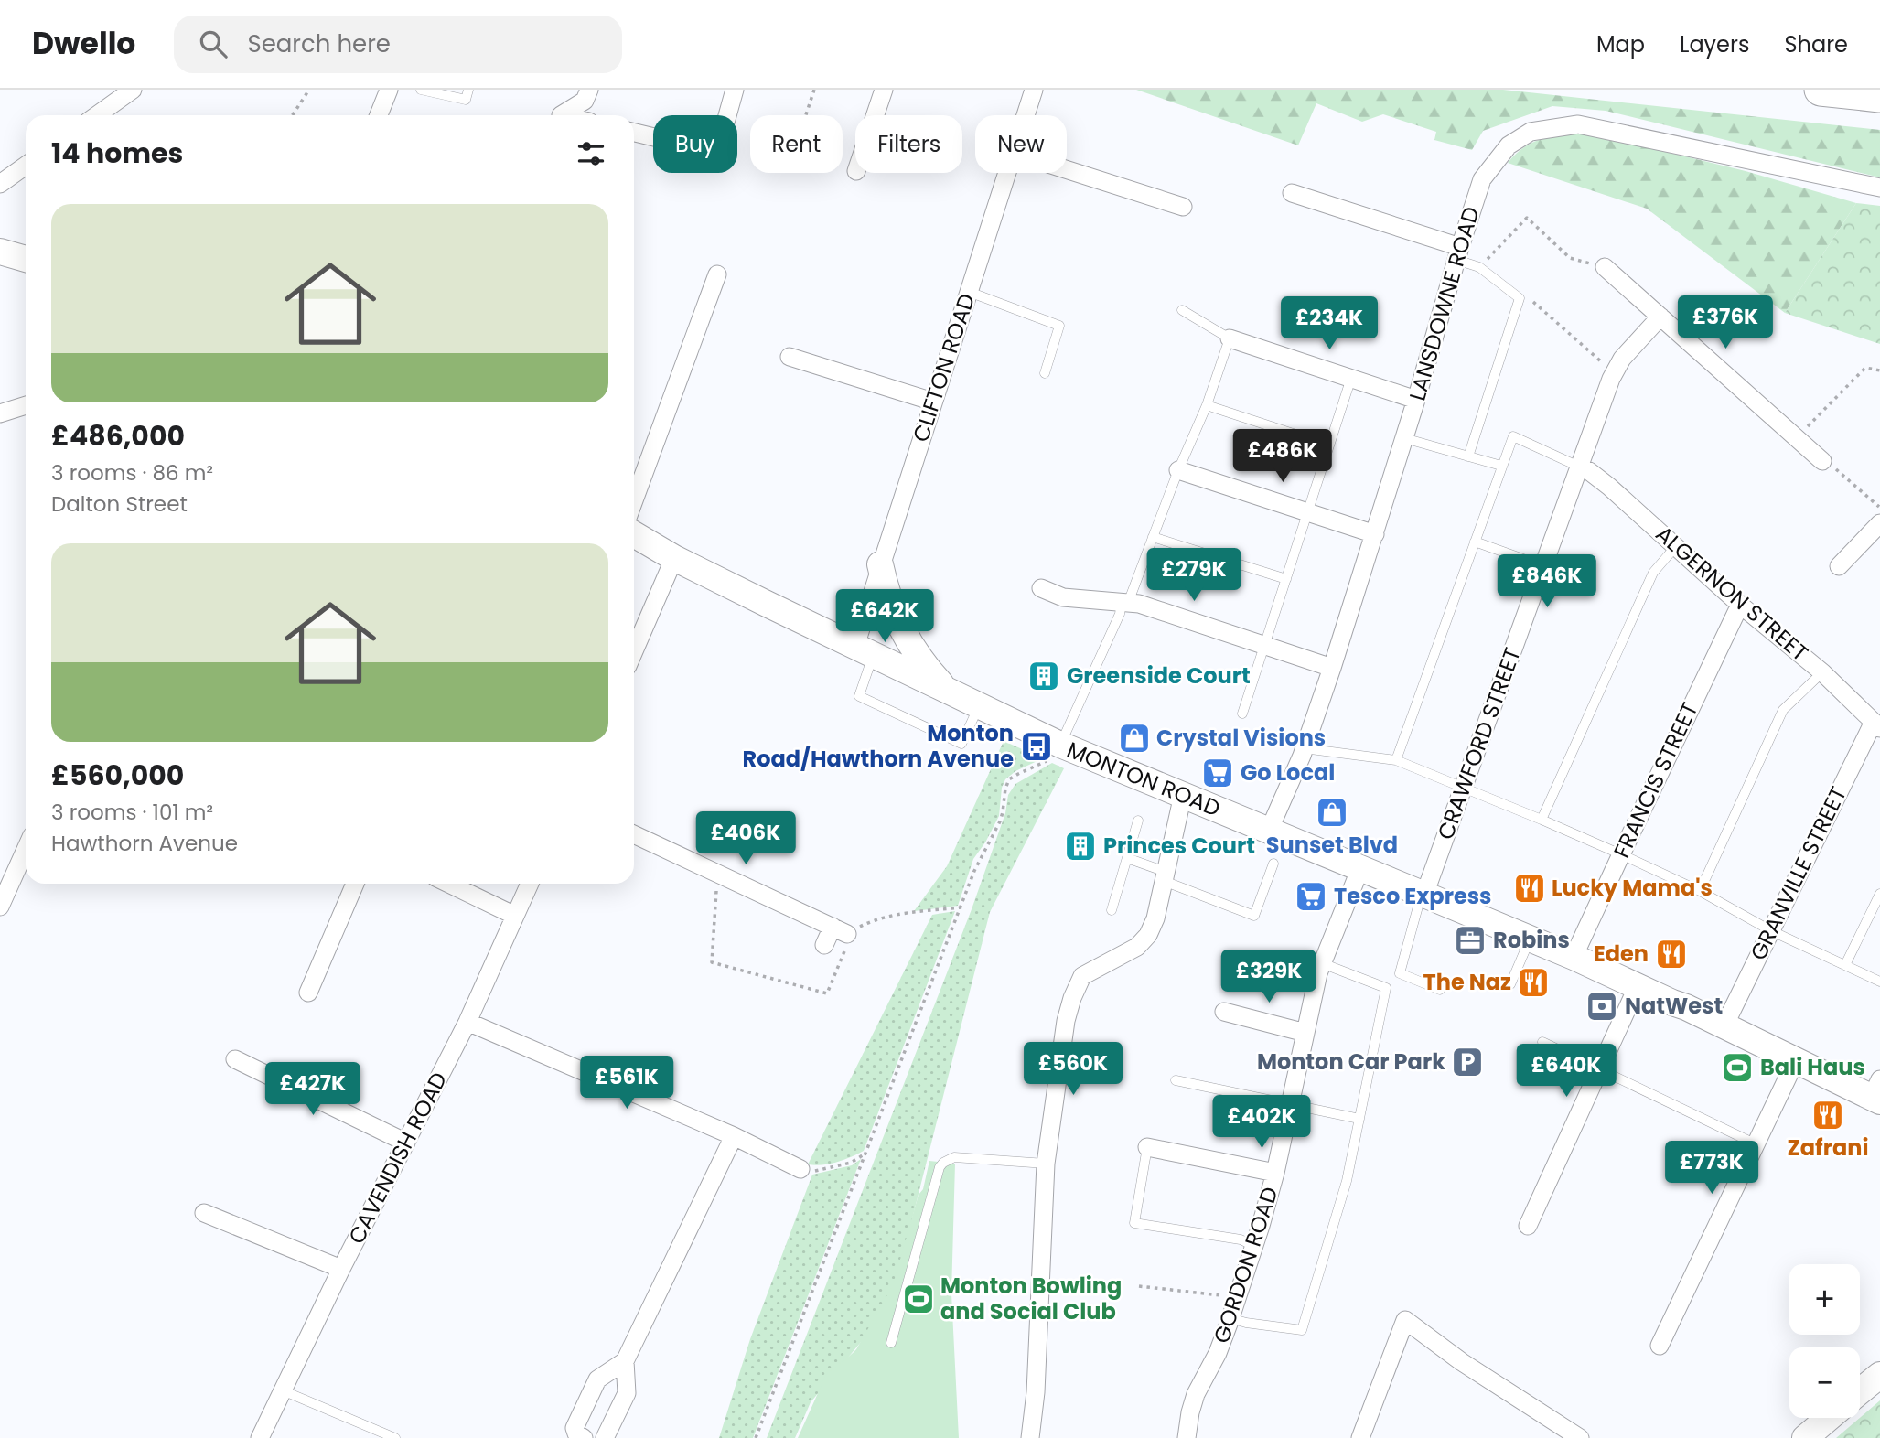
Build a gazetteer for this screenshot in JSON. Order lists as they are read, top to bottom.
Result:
{
  "streets": {
    "main road": ["MONTON ROAD"],
    "street": [
      "LANSDOWNE ROAD",
      "CLIFTON ROAD",
      "ALGERNON STREET",
      "CRAWFORD STREET",
      "FRANCIS STREET",
      "GRANVILLE STREET",
      "CAVENDISH ROAD",
      "GORDON ROAD"
    ]
  },
  "crossings": [
    ["LANSDOWNE ROAD", "MONTON ROAD"],
    ["CLIFTON ROAD", "MONTON ROAD"],
    ["ALGERNON STREET", "CRAWFORD STREET"],
    ["ALGERNON STREET", "FRANCIS STREET"],
    ["ALGERNON STREET", "GRANVILLE STREET"],
    ["CRAWFORD STREET", "MONTON ROAD"],
    ["MONTON ROAD", "FRANCIS STREET"],
    ["MONTON ROAD", "GRANVILLE STREET"],
    ["MONTON ROAD", "GORDON ROAD"]
  ],
  "places": {
    "building": ["Greenside Court", "Princes Court"],
    "shop": ["Crystal Visions", "Sunset Blvd"],
    "bus stop": ["Monton Road/Hawthorn Avenue"],
    "supermarket": ["Go Local", "Tesco Express"],
    "restaurant": [
      "Lucky Mama's",
      "Eden",
      "The Naz",
      "Zafrani"
    ],
    "office": ["Robins"],
    "bank": ["NatWest"],
    "parking": ["Monton Car Park"],
    "sports": ["Bali Haus", "Monton Bowling and Social Club"]
  },
  "page": {
    "header": "Dwello",
    "search": "Search here",
    "nav": ["Map", "Layers", "Share"],
    "chip": [
      "Buy",
      "Rent",
      "Filters",
      "New"
    ],
    "heading": "14 homes",
    "list": [
      {
        "name": "£486,000",
        "note": "3 rooms · 86 m² · Dalton Street"
      },
      {
        "name": "£560,000",
        "note": "3 rooms · 101 m² · Hawthorn Avenue"
      }
    ],
    "price": [
      "£376K",
      "£234K",
      "£486K",
      "£279K",
      "£846K",
      "£642K",
      "£406K",
      "£329K",
      "£560K",
      "£640K",
      "£561K",
      "£427K",
      "£402K",
      "£773K"
    ],
    "map_buttons": ["+", "−"]
  }
}
